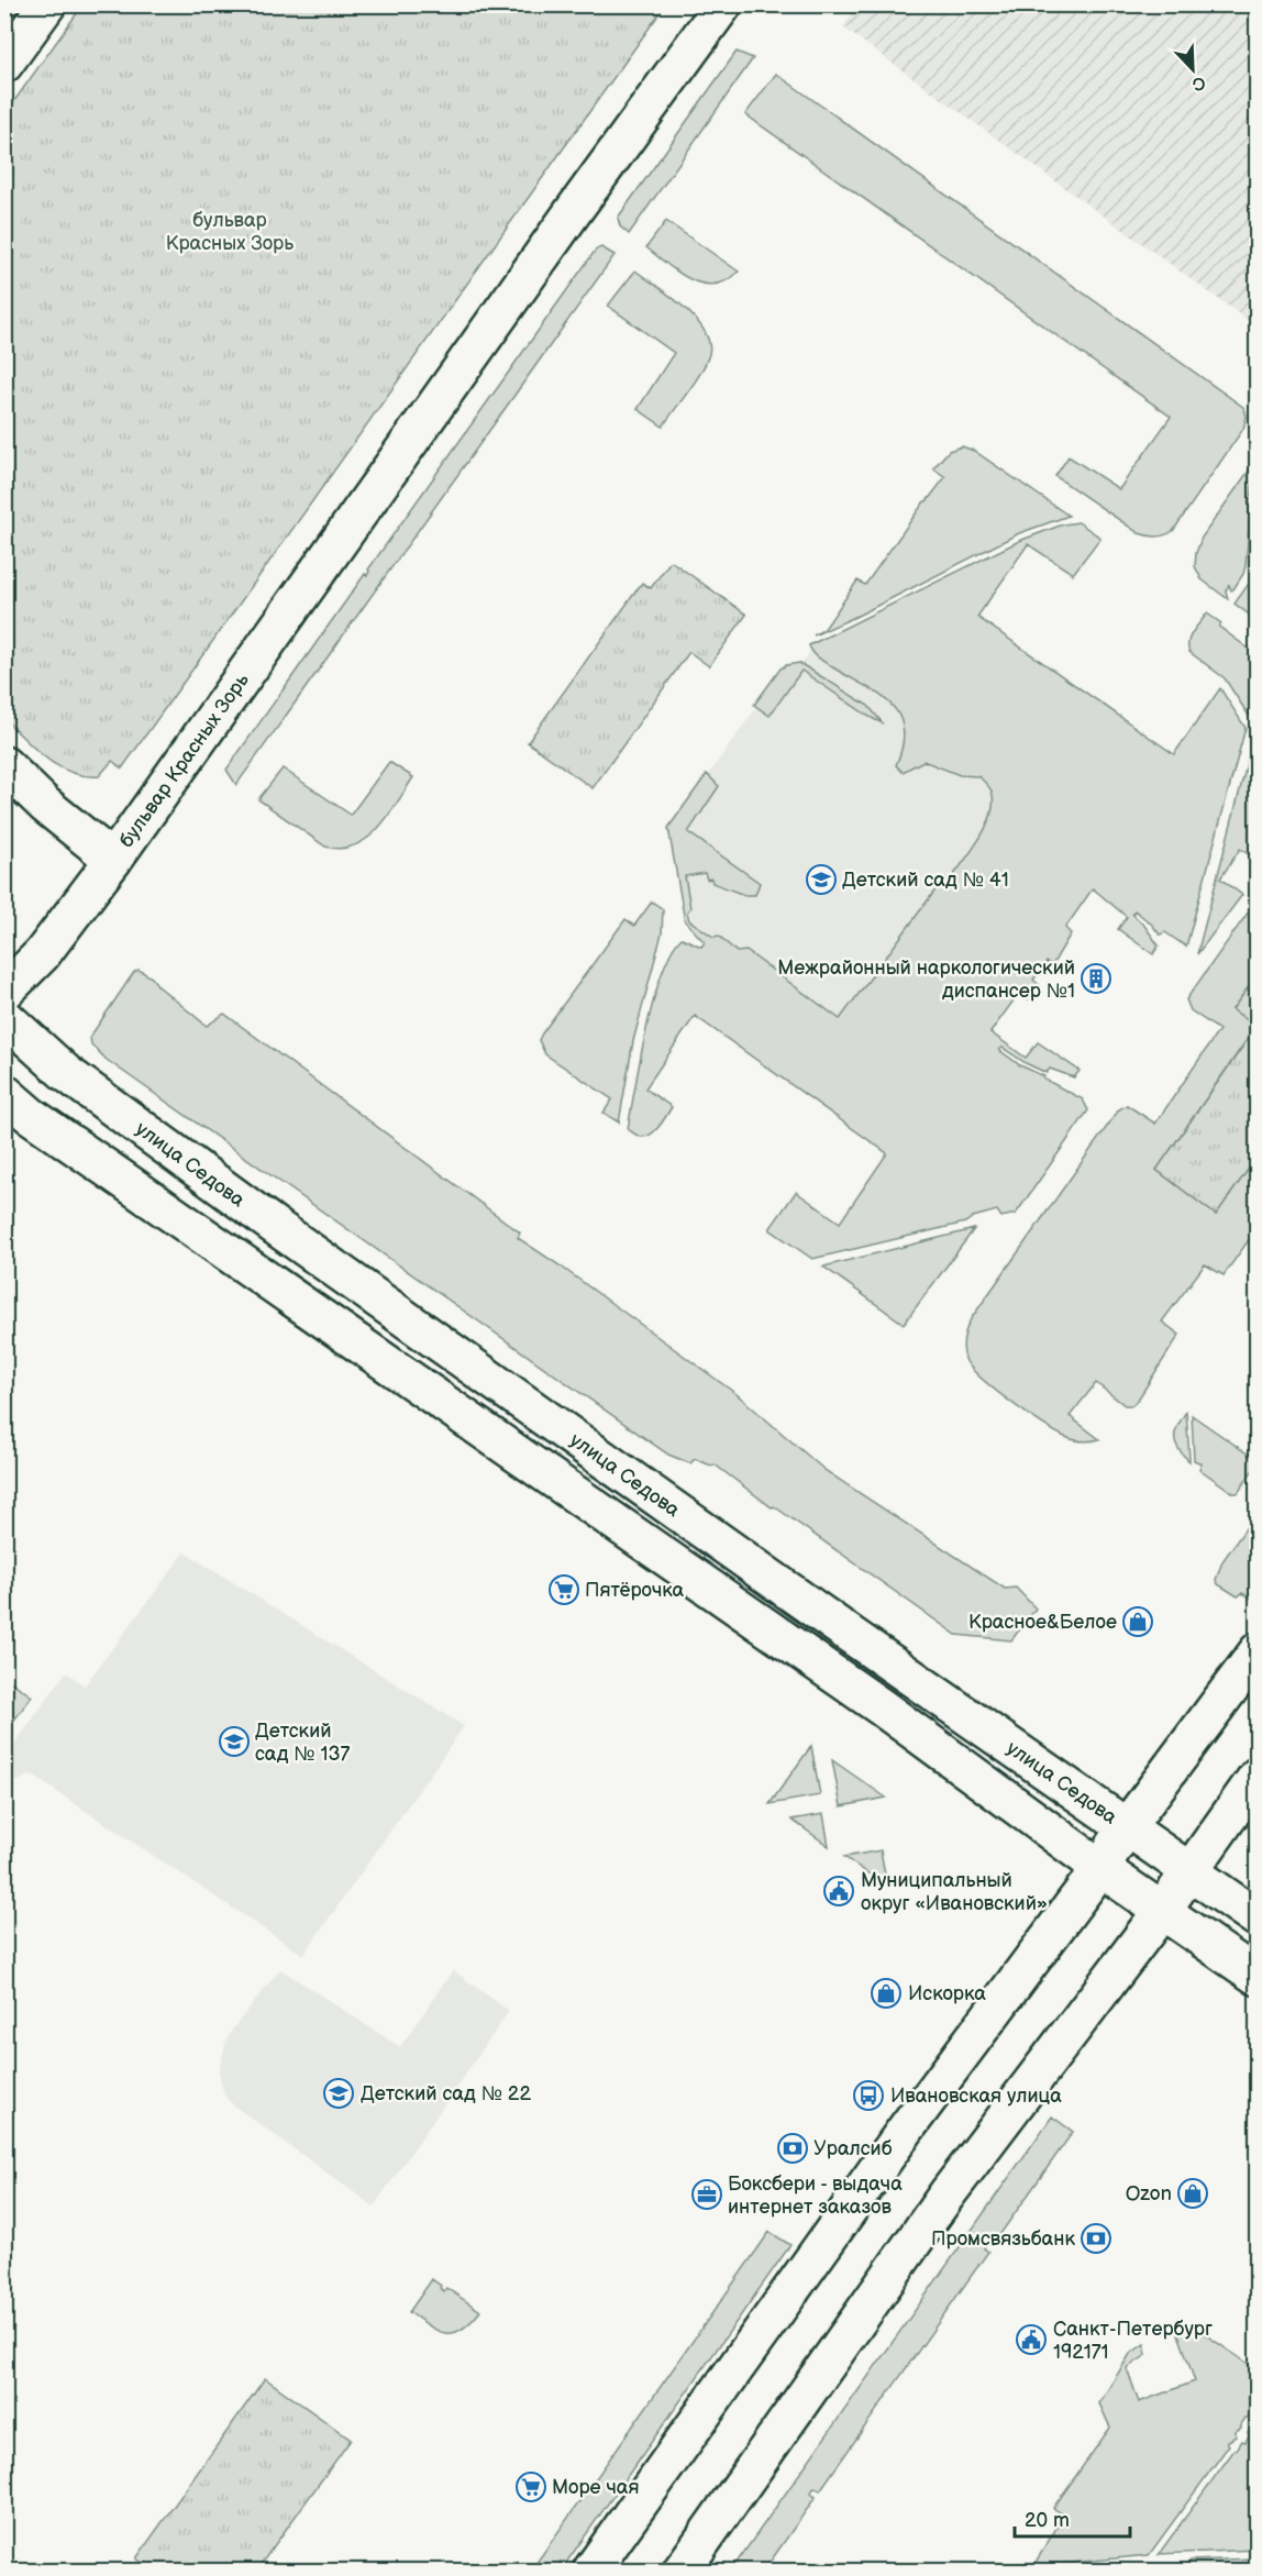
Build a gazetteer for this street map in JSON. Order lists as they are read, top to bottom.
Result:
{
  "streets": {
    "main road": ["бульвар Красных Зорь", "улица Седова"]
  },
  "parks": ["бульвар Красных Зорь"],
  "places": {
    "school or university": ["Детский сад № 41", "Детский сад № 137", "Детский сад № 22"],
    "building": ["Межрайонный наркологический диспансер №1"],
    "supermarket": ["Пятёрочка", "Море чая"],
    "shop": ["Красное&Белое", "Искорка", "Ozon"],
    "public building": ["Муниципальный округ «Ивановский»", "Санкт-Петербург 192171"],
    "bus stop": ["Ивановская улица"],
    "bank": ["Уралсиб", "Промсвязьбанк"],
    "office": ["Боксбери - выдача интернет заказов"]
  },
  "scale_bar": "20 m",
  "north": "bottom right"
}
